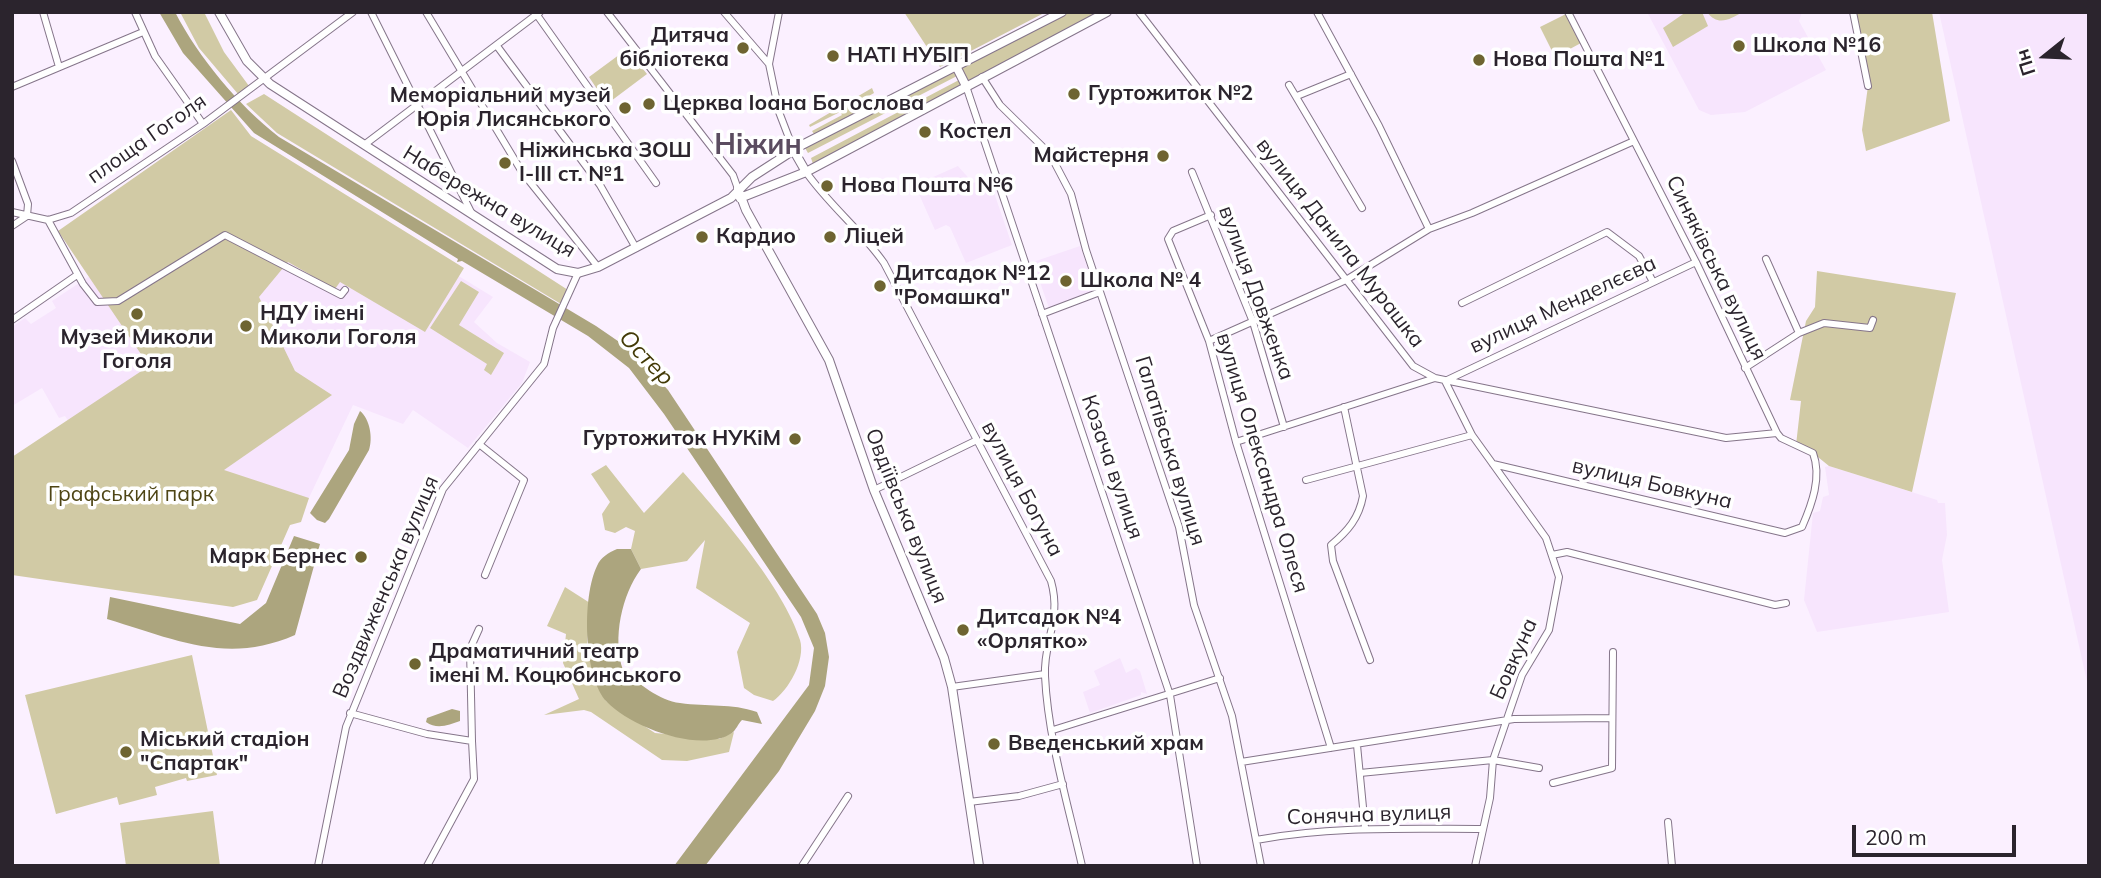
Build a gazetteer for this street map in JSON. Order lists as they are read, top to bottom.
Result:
{
  "streets": {
    "main road": ["Набережна вулиця", "Овдіївська вулиця"],
    "street": [
      "площа Гоголя",
      "вулиця Данила Мурашка",
      "Синяківська вулиця",
      "вулиця Довженка",
      "вулиця Менделєєва",
      "Галатівська вулиця",
      "вулиця Олександра Олеся",
      "Козача вулиця",
      "вулиця Бовкуна",
      "вулиця Богуна",
      "Воздвиженська вулиця",
      "Бовкуна",
      "Сонячна вулиця"
    ]
  },
  "crossings": [
    ["площа Гоголя", "Набережна вулиця"],
    ["Набережна вулиця", "Воздвиженська вулиця"],
    ["вулиця Данила Мурашка", "Синяківська вулиця"],
    ["вулиця Данила Мурашка", "вулиця Менделєєва"],
    ["вулиця Данила Мурашка", "вулиця Бовкуна"],
    ["вулиця Данила Мурашка", "Бовкуна"],
    ["Синяківська вулиця", "вулиця Менделєєва"],
    ["Синяківська вулиця", "вулиця Бовкуна"],
    ["вулиця Довженка", "вулиця Олександра Олеся"],
    ["вулиця Менделєєва", "Бовкуна"],
    ["Галатівська вулиця", "Сонячна вулиця"],
    ["вулиця Бовкуна", "Бовкуна"],
    ["Бовкуна", "Сонячна вулиця"]
  ],
  "districts": ["Ніжин"],
  "water": ["Остер"],
  "parks": ["Графський парк"],
  "places": [
    "Школа №16",
    "Дитяча бібліотека",
    "НАТІ НУБІП",
    "Нова Пошта №1",
    "Гуртожиток №2",
    "Церква Іоана Богослова",
    "Меморіальний музей Юрія Лисянського",
    "Костел",
    "Майстерня",
    "Ніжинська ЗОШ І-ІІІ ст. №1",
    "Нова Пошта №6",
    "Кардио",
    "Ліцей",
    "Школа № 4",
    "Дитсадок №12 \"Ромашка\"",
    "Музей Миколи Гоголя",
    "НДУ імені Миколи Гоголя",
    "Гуртожиток НУКіМ",
    "Марк Бернес",
    "Дитсадок №4 «Орлятко»",
    "Драматичний театр імені М. Коцюбинського",
    "Введенський храм",
    "Міський стадіон \"Спартак\""
  ],
  "scale_bar": "200 m",
  "north": "left"
}
